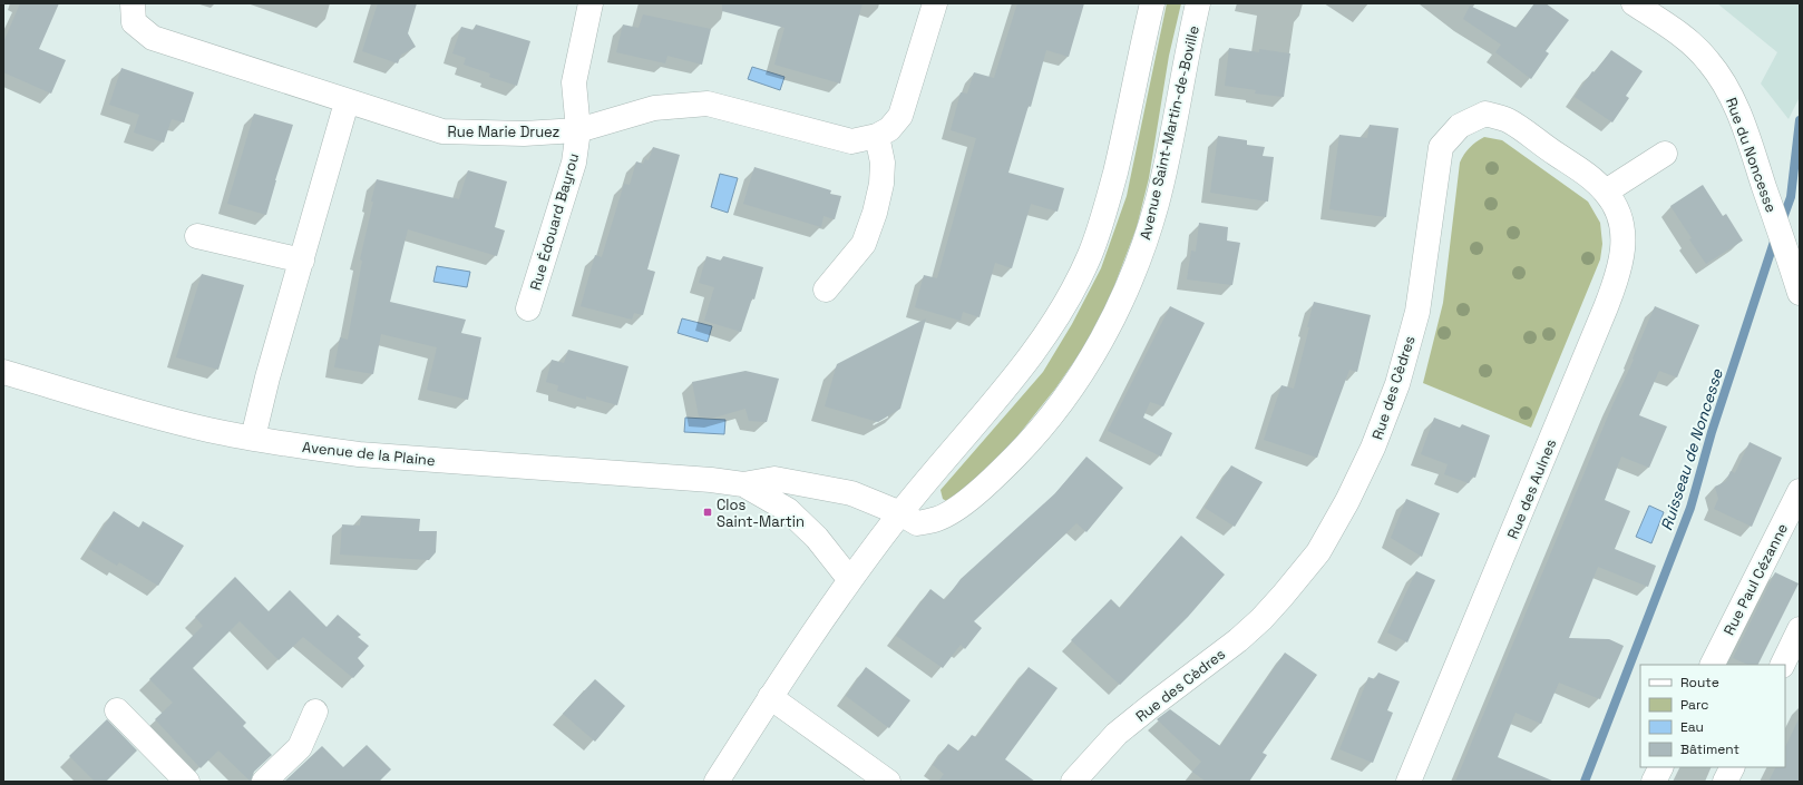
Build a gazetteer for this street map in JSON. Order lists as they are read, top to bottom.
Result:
{
  "streets": {
    "street": [
      "Rue Marie Druez",
      "Avenue Saint-Martin-de-Boville",
      "Rue du Noncesse",
      "Rue Édouard Bayrou",
      "Rue des Cèdres",
      "Avenue de la Plaine",
      "Rue des Aulnes",
      "Rue Paul Cézanne"
    ]
  },
  "crossings": [
    ["Rue Marie Druez", "Rue Édouard Bayrou"],
    ["Avenue Saint-Martin-de-Boville", "Avenue de la Plaine"],
    ["Rue des Cèdres", "Rue des Aulnes"]
  ],
  "water": ["Ruisseau de Noncesse"],
  "places": {
    "transit": ["Clos Saint-Martin"]
  },
  "legend": [
    "Route",
    "Parc",
    "Eau",
    "Bâtiment"
  ]
}
